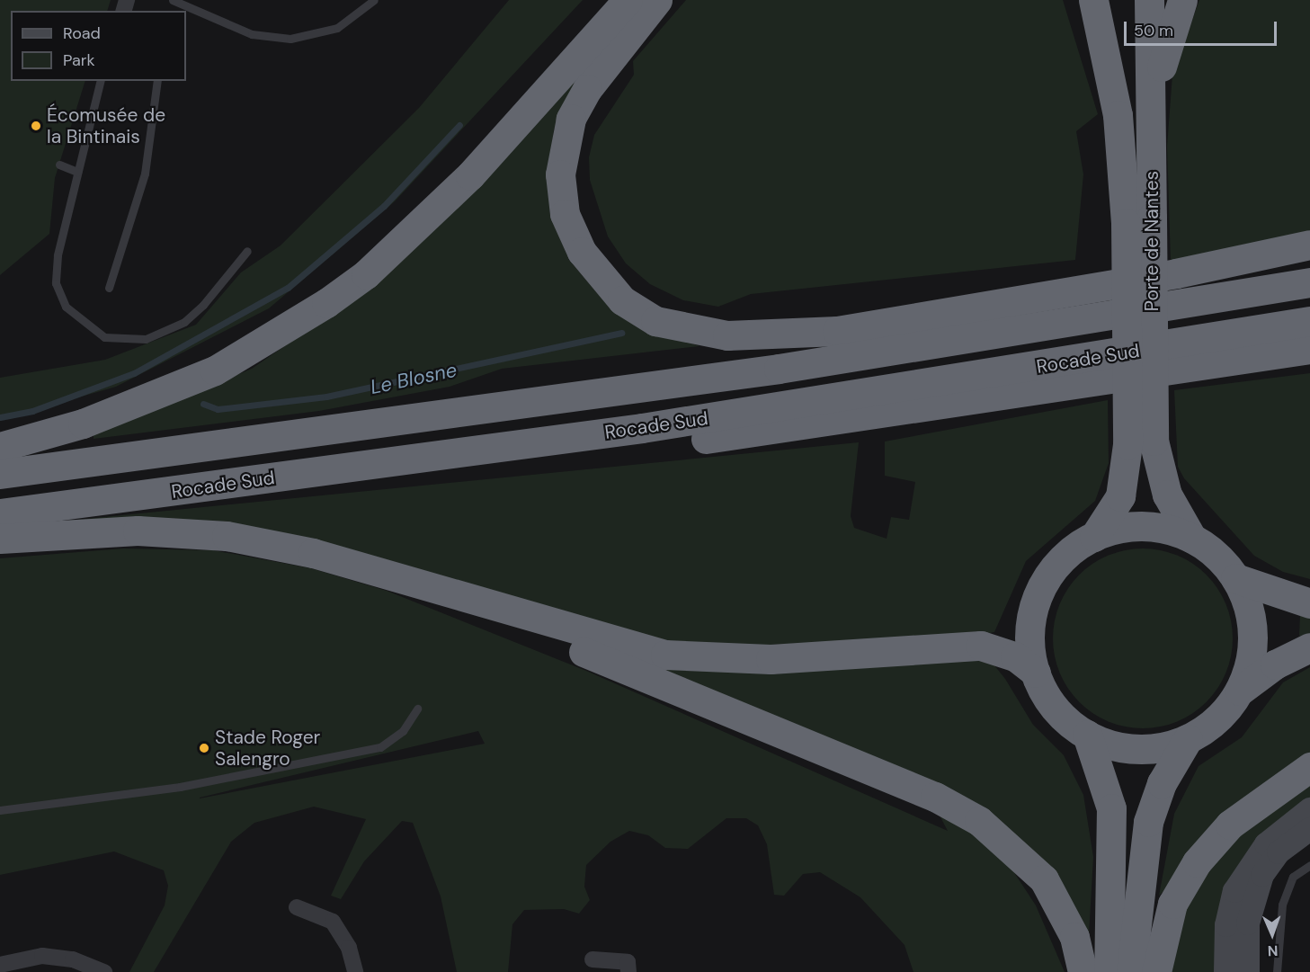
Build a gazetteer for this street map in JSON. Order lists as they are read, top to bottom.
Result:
{
  "streets": {
    "highway": ["Porte de Nantes", "Rocade Sud"]
  },
  "water": ["Le Blosne"],
  "places": ["Écomusée de la Bintinais", "Stade Roger Salengro"],
  "legend": ["Road", "Park"],
  "scale_bar": "50 m",
  "north": "bottom"
}
